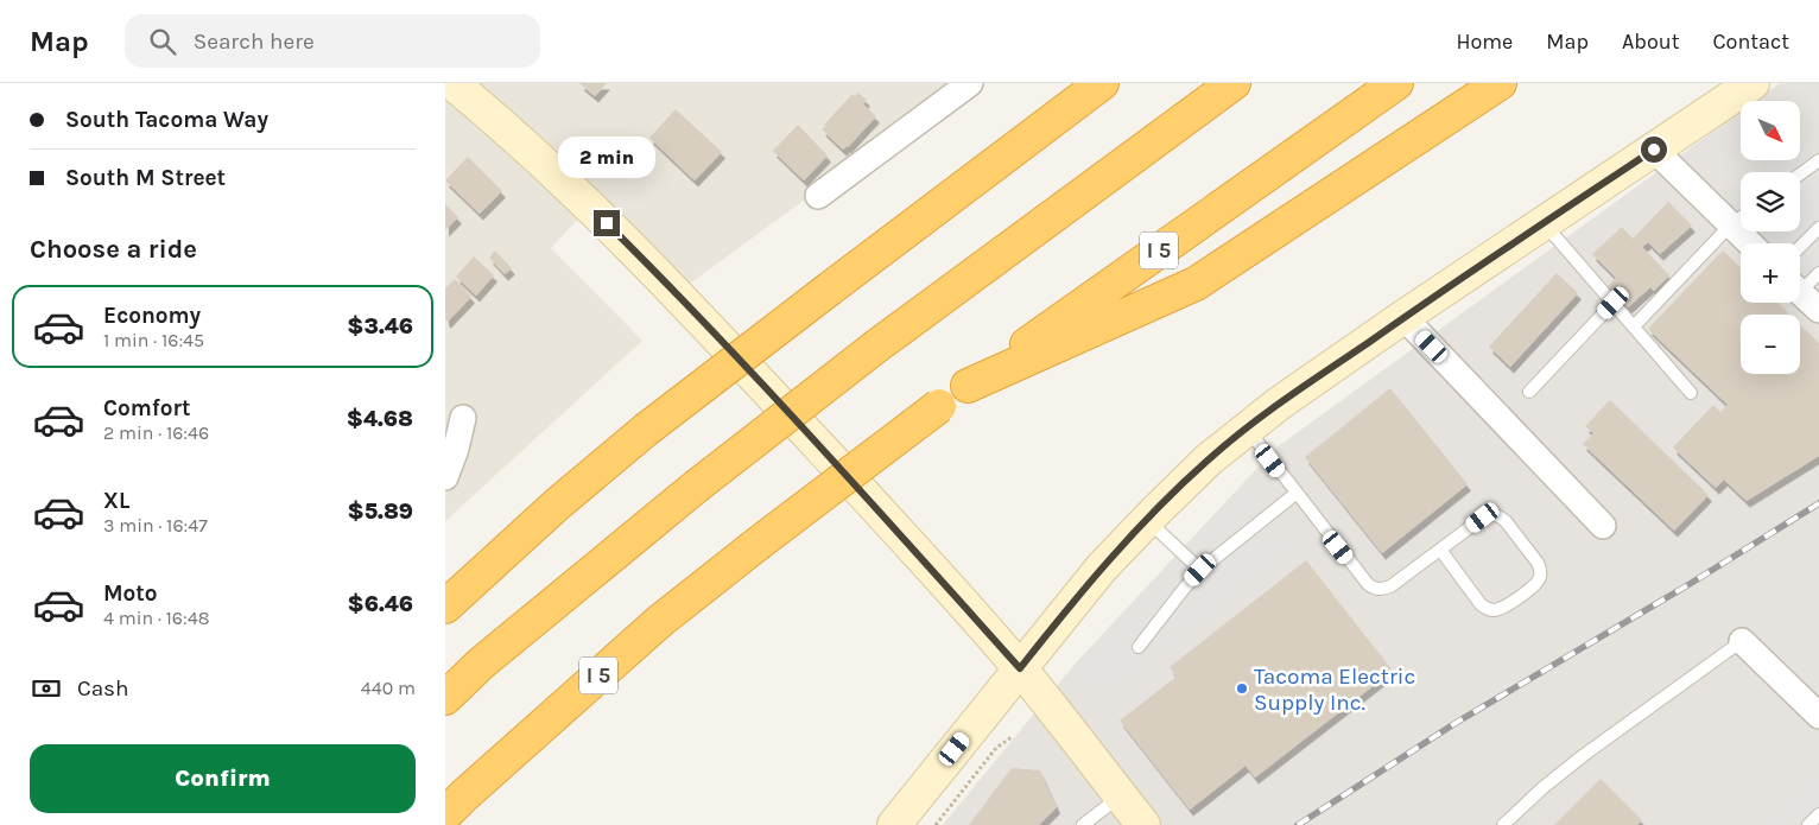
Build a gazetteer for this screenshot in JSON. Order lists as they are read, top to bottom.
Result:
{
  "streets": {
    "highway": ["I 5"]
  },
  "places": ["Tacoma Electric Supply Inc."],
  "north": "bottom right",
  "page": {
    "header": "Map",
    "search": "Search here",
    "nav": [
      "Home",
      "Map",
      "About",
      "Contact"
    ],
    "banner": ["South Tacoma Way", "South M Street"],
    "map_buttons": ["+", "−"],
    "bubble": "2 min",
    "heading": "Choose a ride",
    "list": [
      {
        "name": "Economy",
        "note": "1 min · 16:45",
        "value": "$3.46"
      },
      {
        "name": "Comfort",
        "note": "2 min · 16:46",
        "value": "$4.68"
      },
      {
        "name": "XL",
        "note": "3 min · 16:47",
        "value": "$5.89"
      },
      {
        "name": "Moto",
        "note": "4 min · 16:48",
        "value": "$6.46"
      }
    ],
    "pay": ["Cash", "440 m"],
    "buttons": "Confirm"
  }
}
